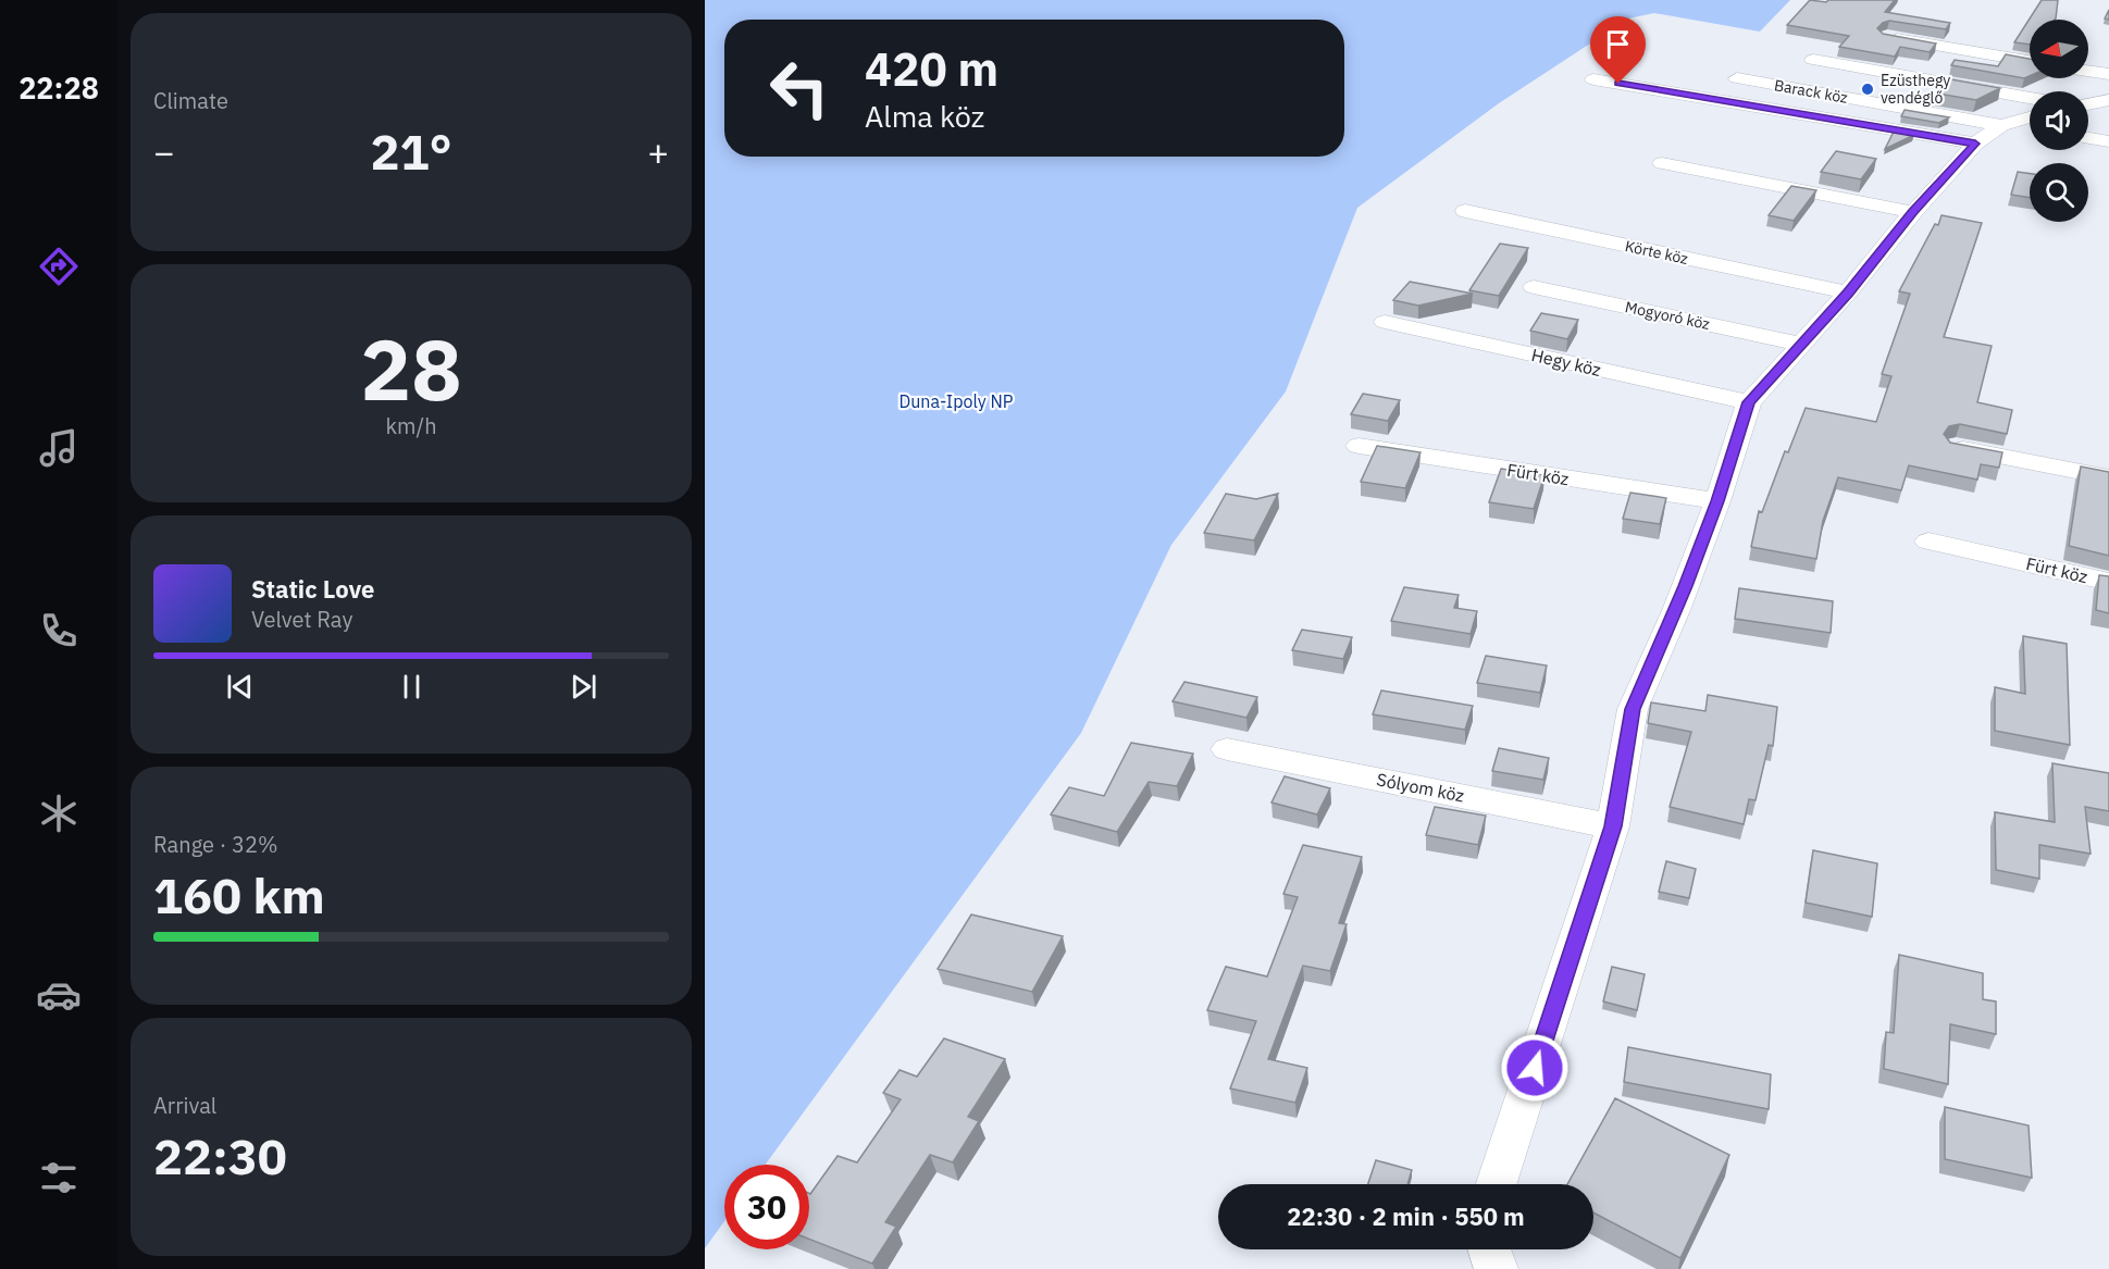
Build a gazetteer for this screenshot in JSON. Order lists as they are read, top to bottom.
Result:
{
  "streets": {
    "street": [
      "Barack köz",
      "Körte köz",
      "Mogyoró köz",
      "Hegy köz",
      "Fürt köz",
      "Sólyom köz"
    ]
  },
  "parks": ["Duna-Ipoly NP"],
  "places": ["Ezüsthegy vendéglő"],
  "north": "left",
  "page": {
    "tabs": "22:28",
    "tile": [
      "Climate",
      ["28", "km/h"],
      ["Range · 32%", "160 km"],
      ["Arrival", "22:30"]
    ],
    "turn": ["420 m", "Alma köz"],
    "heat": ["−", "21°", "+"],
    "song": ["Static Love", "Velvet Ray"],
    "limit": "30",
    "trip": "22:30 · 2 min · 550 m"
  }
}
